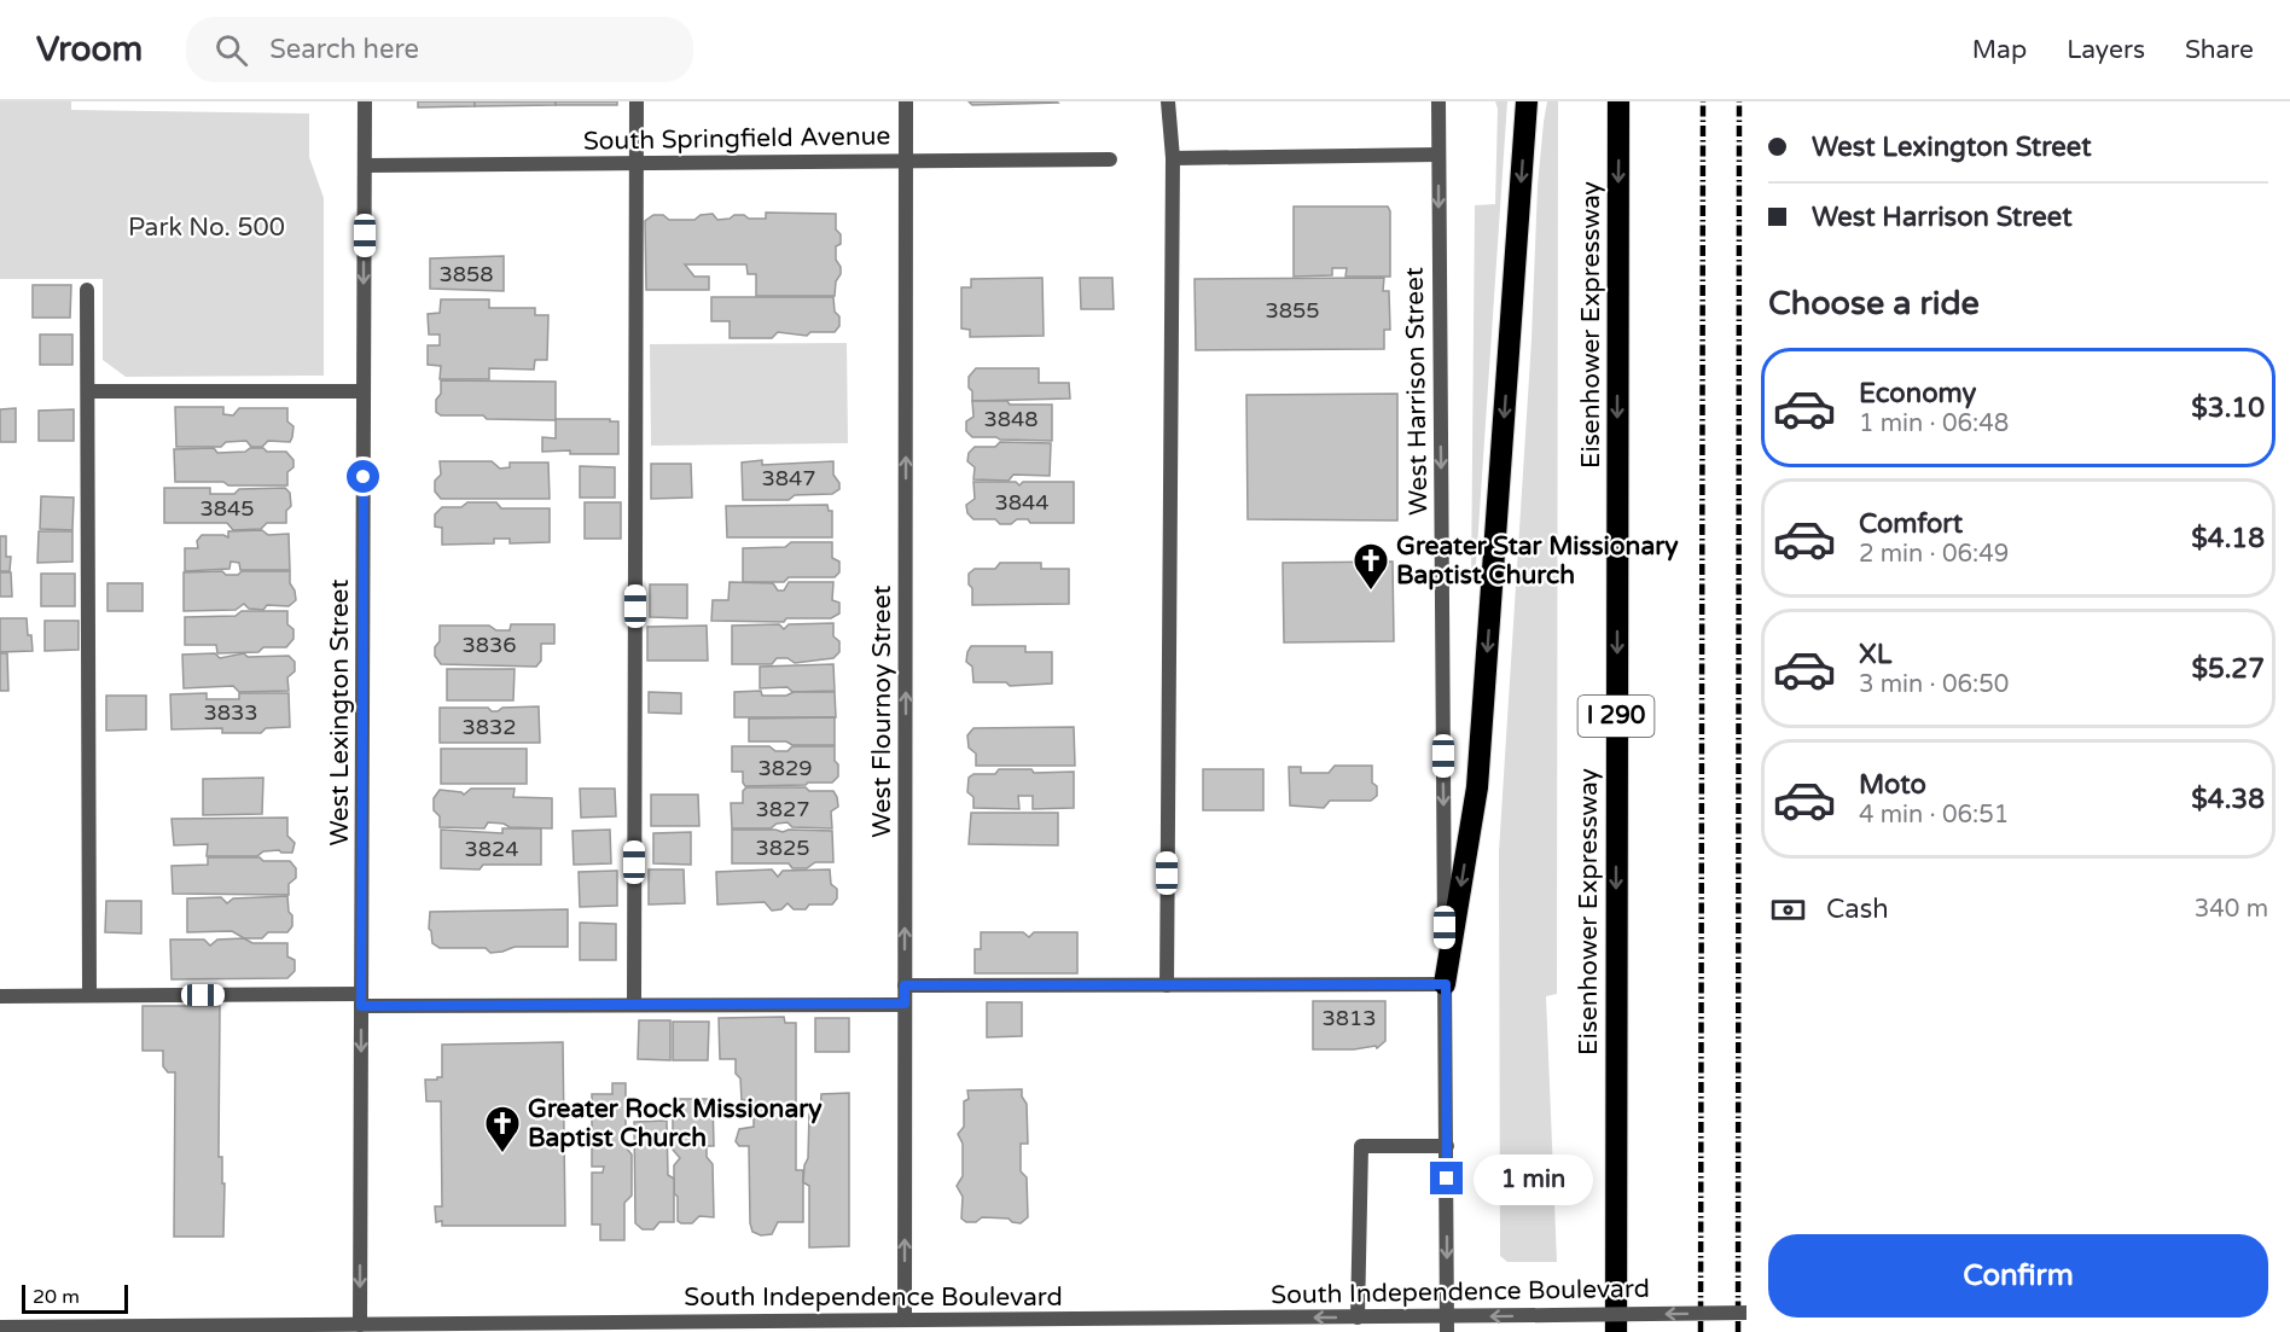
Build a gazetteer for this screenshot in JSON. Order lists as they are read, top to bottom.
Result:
{
  "streets": {
    "highway": ["Eisenhower Expressway", "I 290"],
    "street": [
      "South Springfield Avenue",
      "West Harrison Street",
      "West Flournoy Street",
      "West Lexington Street",
      "South Independence Boulevard"
    ]
  },
  "crossings": [
    ["South Springfield Avenue", "West Flournoy Street"],
    ["South Springfield Avenue", "West Lexington Street"],
    ["West Harrison Street", "South Independence Boulevard"],
    ["West Flournoy Street", "South Independence Boulevard"],
    ["West Lexington Street", "South Independence Boulevard"]
  ],
  "one_way": [
    "West Harrison Street",
    "West Flournoy Street",
    "West Lexington Street",
    "South Independence Boulevard"
  ],
  "parks": ["Park No. 500"],
  "places": {
    "church": ["Greater Star Missionary Baptist Church", "Greater Rock Missionary Baptist Church"]
  },
  "house_numbers": [
    "3858",
    "3855",
    "3848",
    "3847",
    "3844",
    "3845",
    "3836",
    "3833",
    "3832",
    "3829",
    "3827",
    "3825",
    "3824",
    "3813"
  ],
  "scale_bar": "20 m",
  "page": {
    "header": "Vroom",
    "search": "Search here",
    "nav": ["Map", "Layers", "Share"],
    "banner": ["West Lexington Street", "West Harrison Street"],
    "heading": "Choose a ride",
    "list": [
      {
        "name": "Economy",
        "note": "1 min · 06:48",
        "value": "$3.10"
      },
      {
        "name": "Comfort",
        "note": "2 min · 06:49",
        "value": "$4.18"
      },
      {
        "name": "XL",
        "note": "3 min · 06:50",
        "value": "$5.27"
      },
      {
        "name": "Moto",
        "note": "4 min · 06:51",
        "value": "$4.38"
      }
    ],
    "pay": ["Cash", "340 m"],
    "bubble": "1 min",
    "buttons": "Confirm",
    "scale": "20 m"
  }
}
